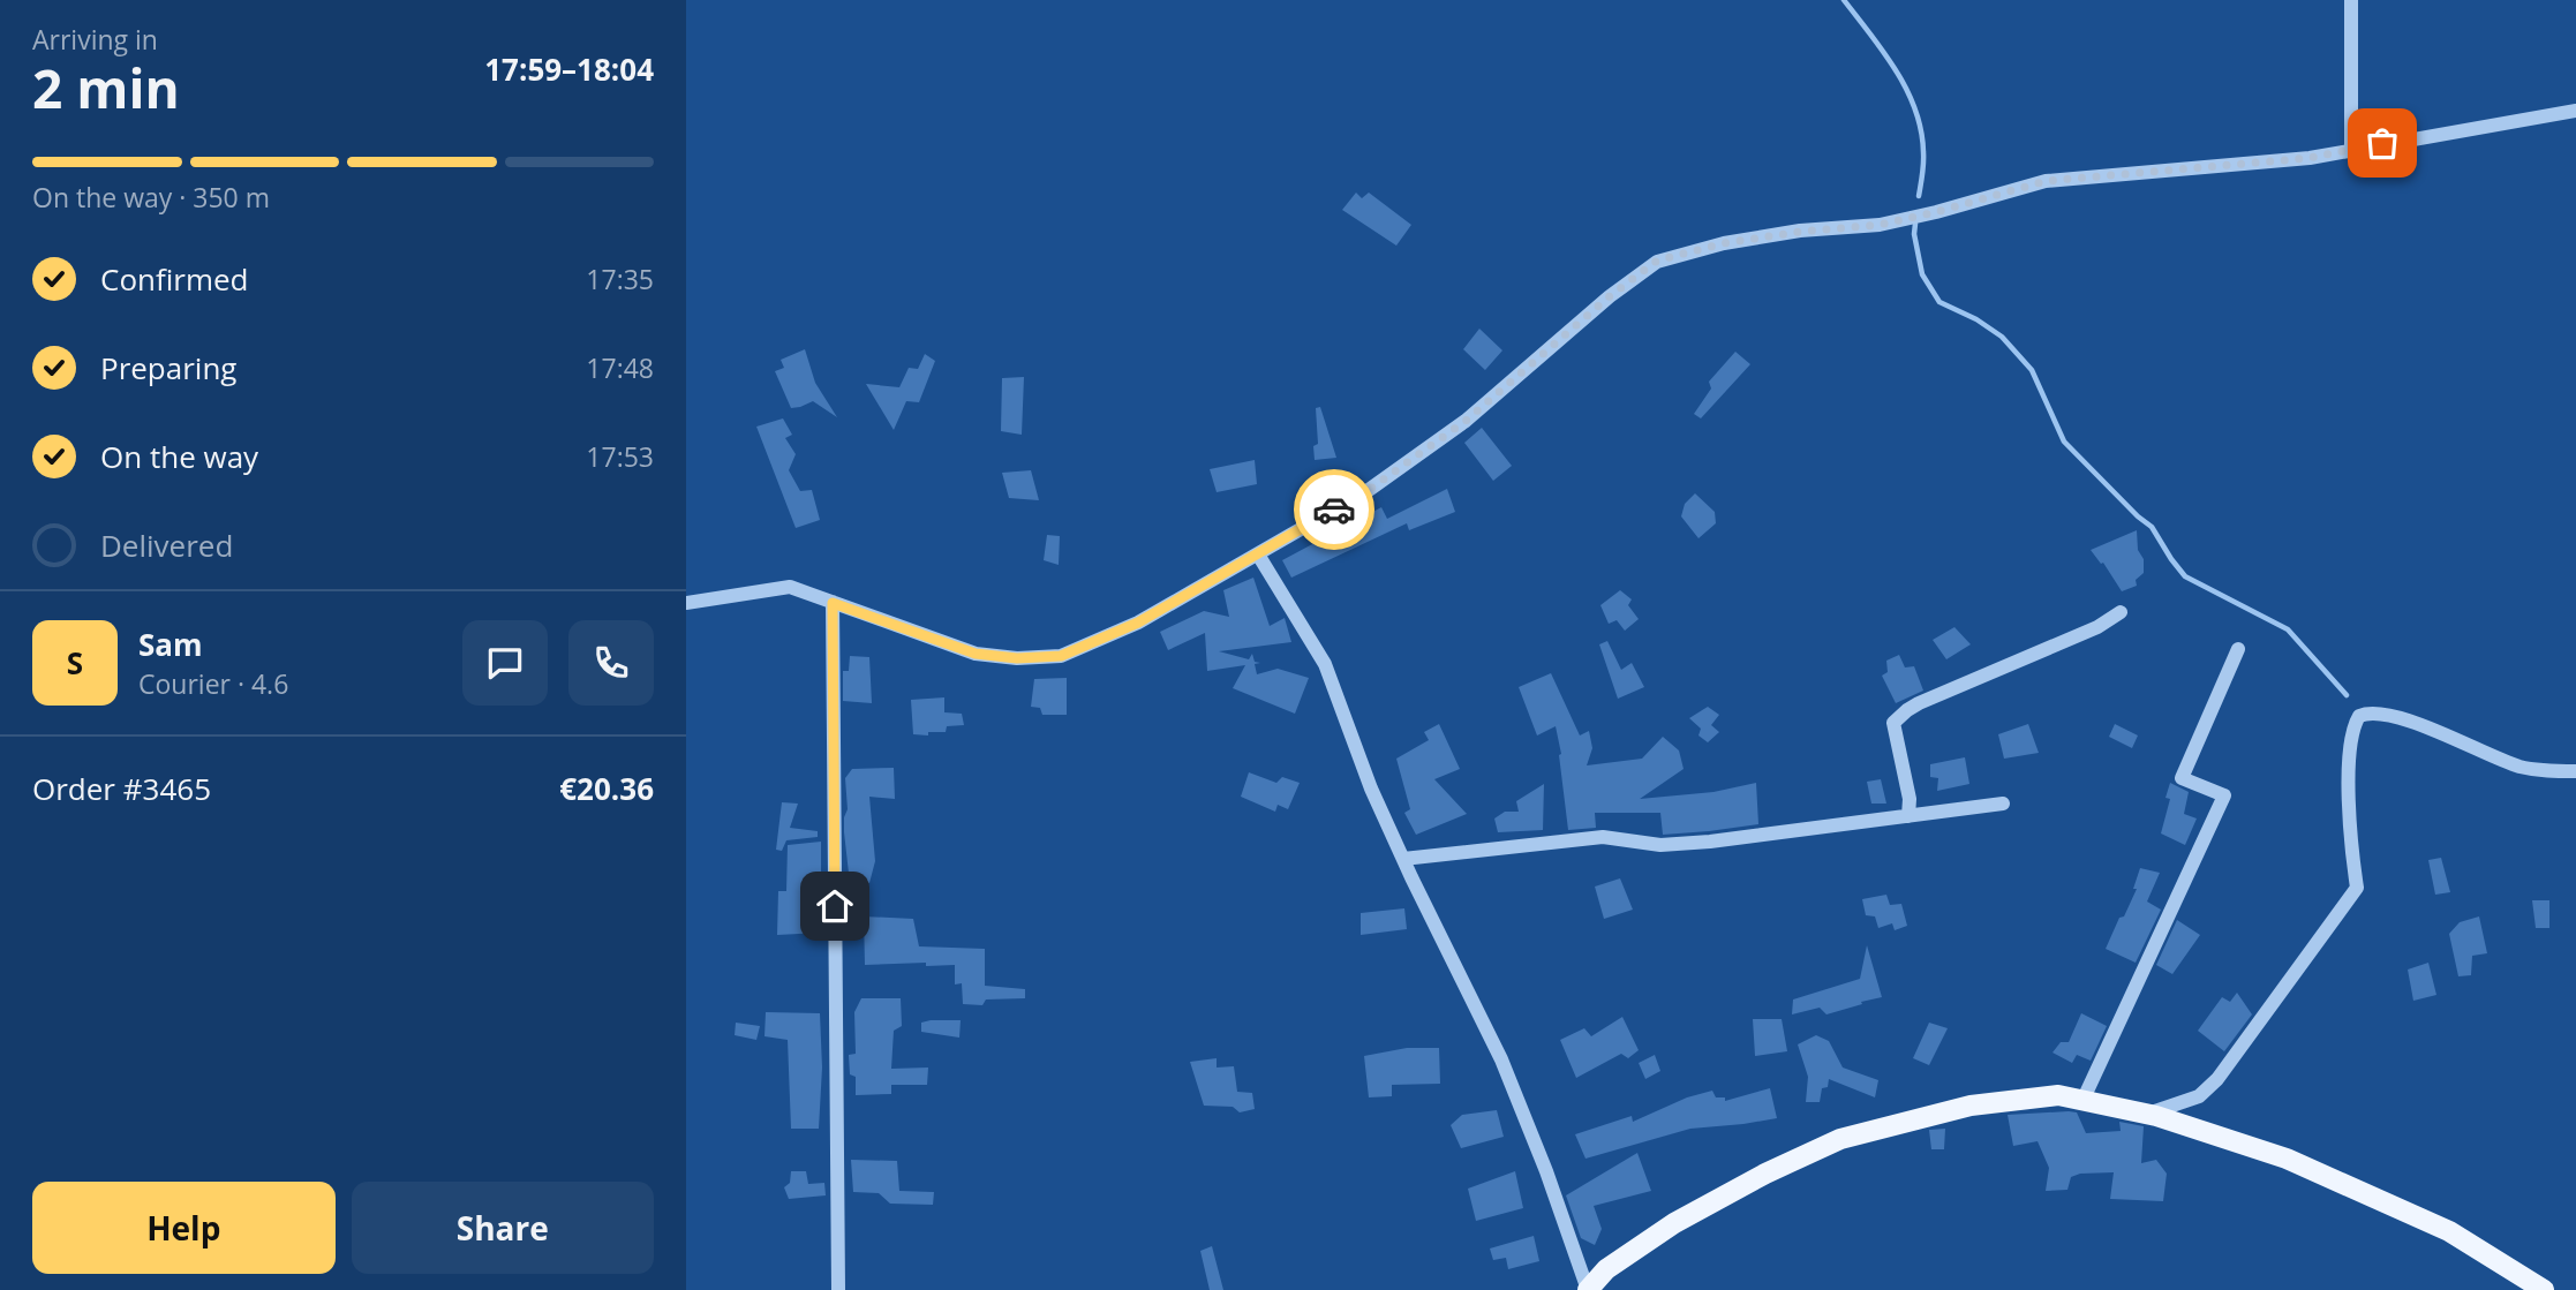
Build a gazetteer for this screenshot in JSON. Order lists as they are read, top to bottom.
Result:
{
  "page": {
    "heading": ["2 min", "Arriving in", "17:59–18:04"],
    "panel": [
      "Sam",
      "Courier · 4.6",
      "Order #3465",
      "€20.36"
    ],
    "bar": "On the way · 350 m",
    "list": [
      ["Confirmed", "17:35"],
      ["Preparing", "17:48"],
      ["On the way", "17:53"],
      "Delivered"
    ],
    "round": "S",
    "buttons": ["Help", "Share"]
  }
}
